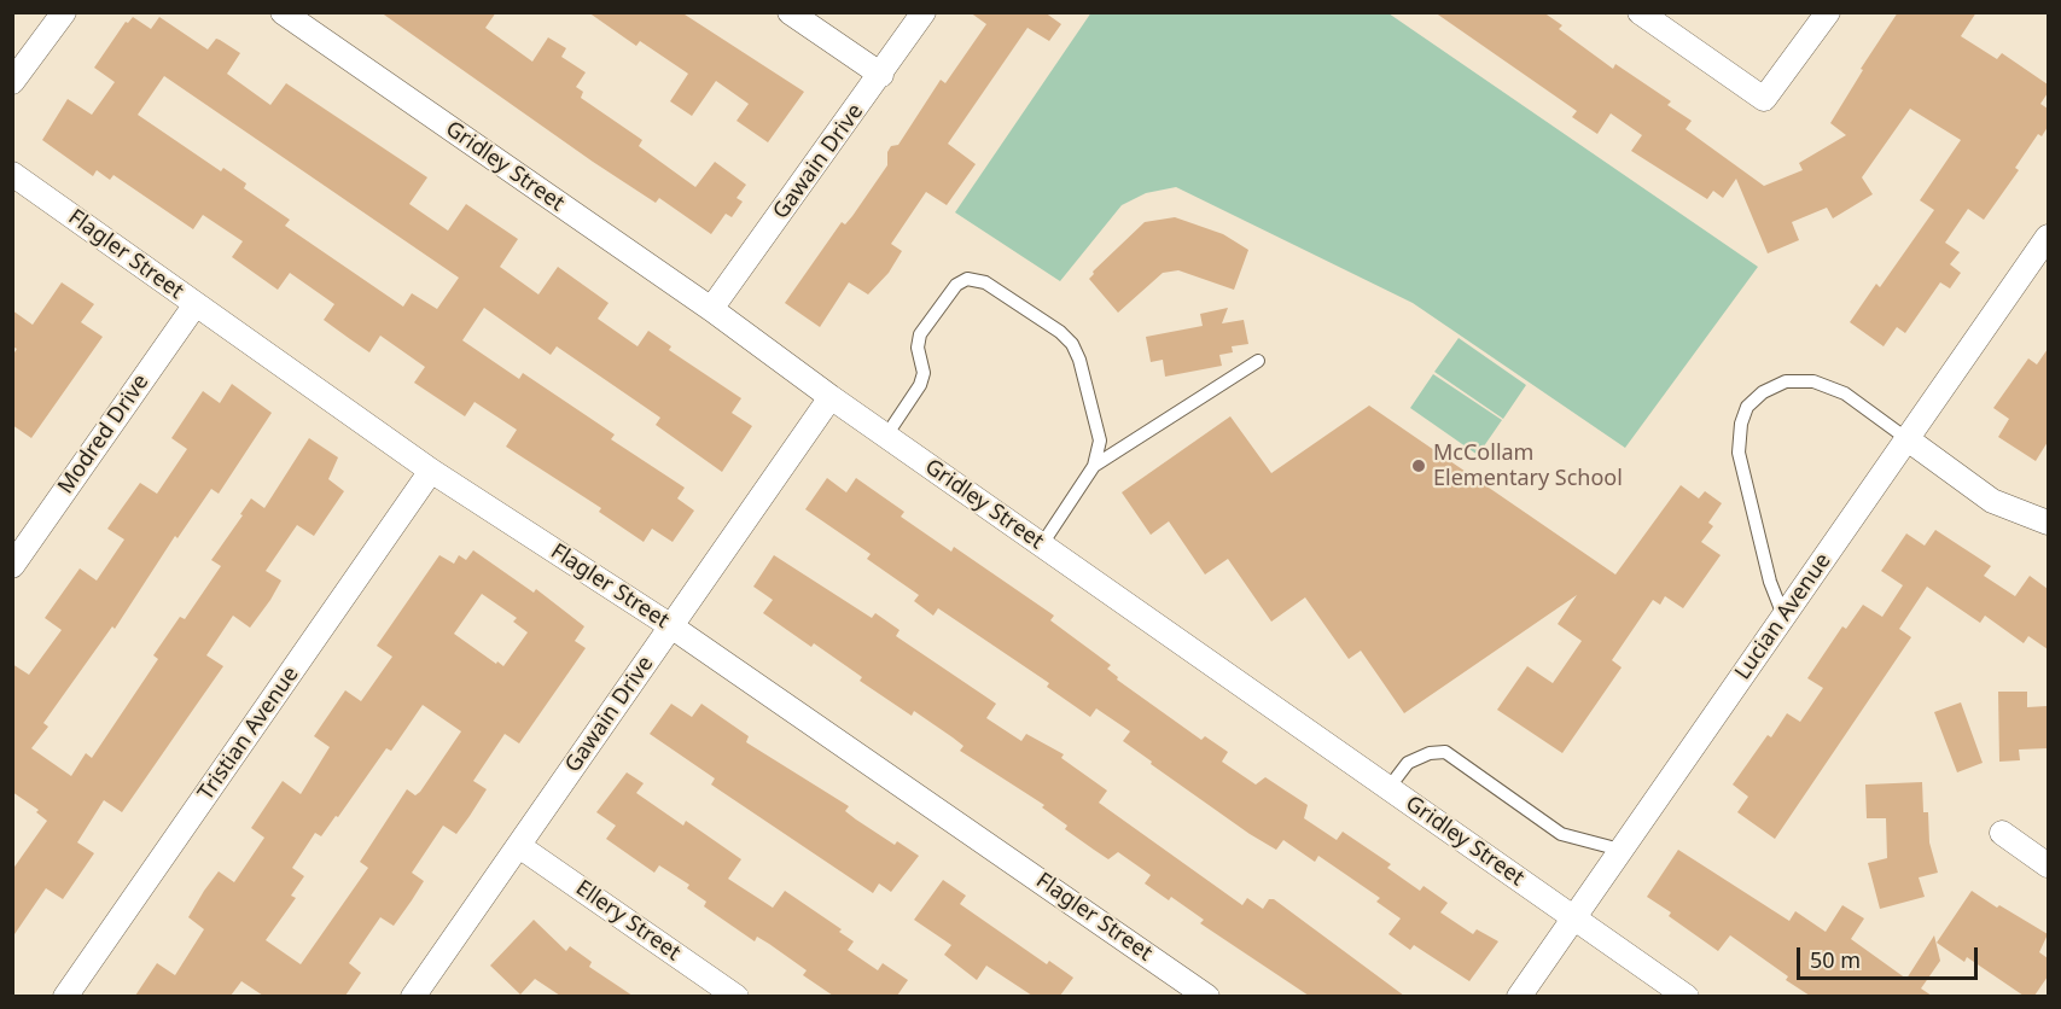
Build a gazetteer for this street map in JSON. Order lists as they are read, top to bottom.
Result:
{
  "streets": {
    "street": [
      "Gawain Drive",
      "Gridley Street",
      "Flagler Street",
      "Modred Drive",
      "Lucian Avenue",
      "Tristian Avenue",
      "Ellery Street"
    ]
  },
  "crossings": [
    ["Gawain Drive", "Gridley Street"],
    ["Gawain Drive", "Flagler Street"],
    ["Gawain Drive", "Ellery Street"],
    ["Gridley Street", "Lucian Avenue"],
    ["Flagler Street", "Modred Drive"],
    ["Flagler Street", "Tristian Avenue"]
  ],
  "places": ["McCollam Elementary School"],
  "scale_bar": "50 m"
}
